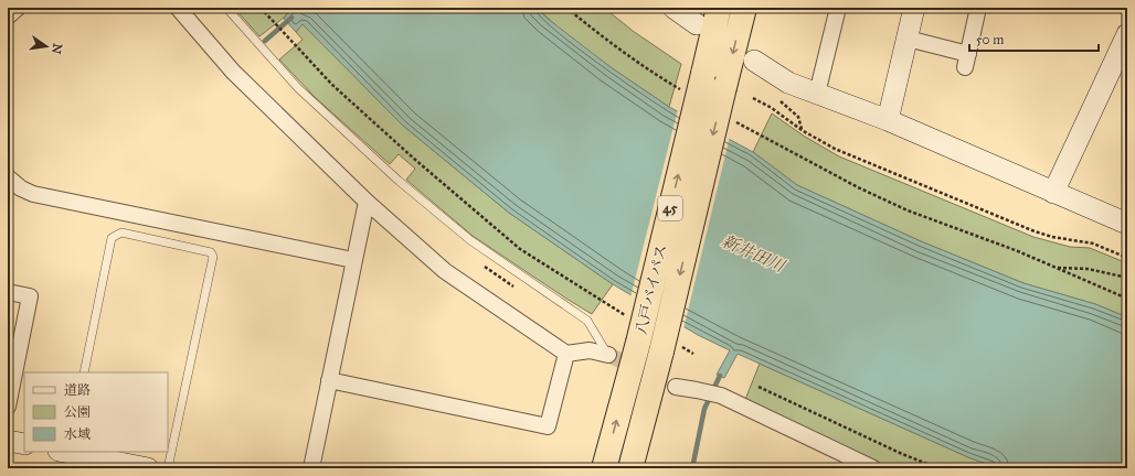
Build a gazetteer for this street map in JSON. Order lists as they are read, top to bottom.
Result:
{
  "streets": {
    "highway": ["45", "八戸バイパス"]
  },
  "water": ["新井田川"],
  "legend": ["道路", "公園", "水域"],
  "scale_bar": "50 m",
  "north": "right"
}
